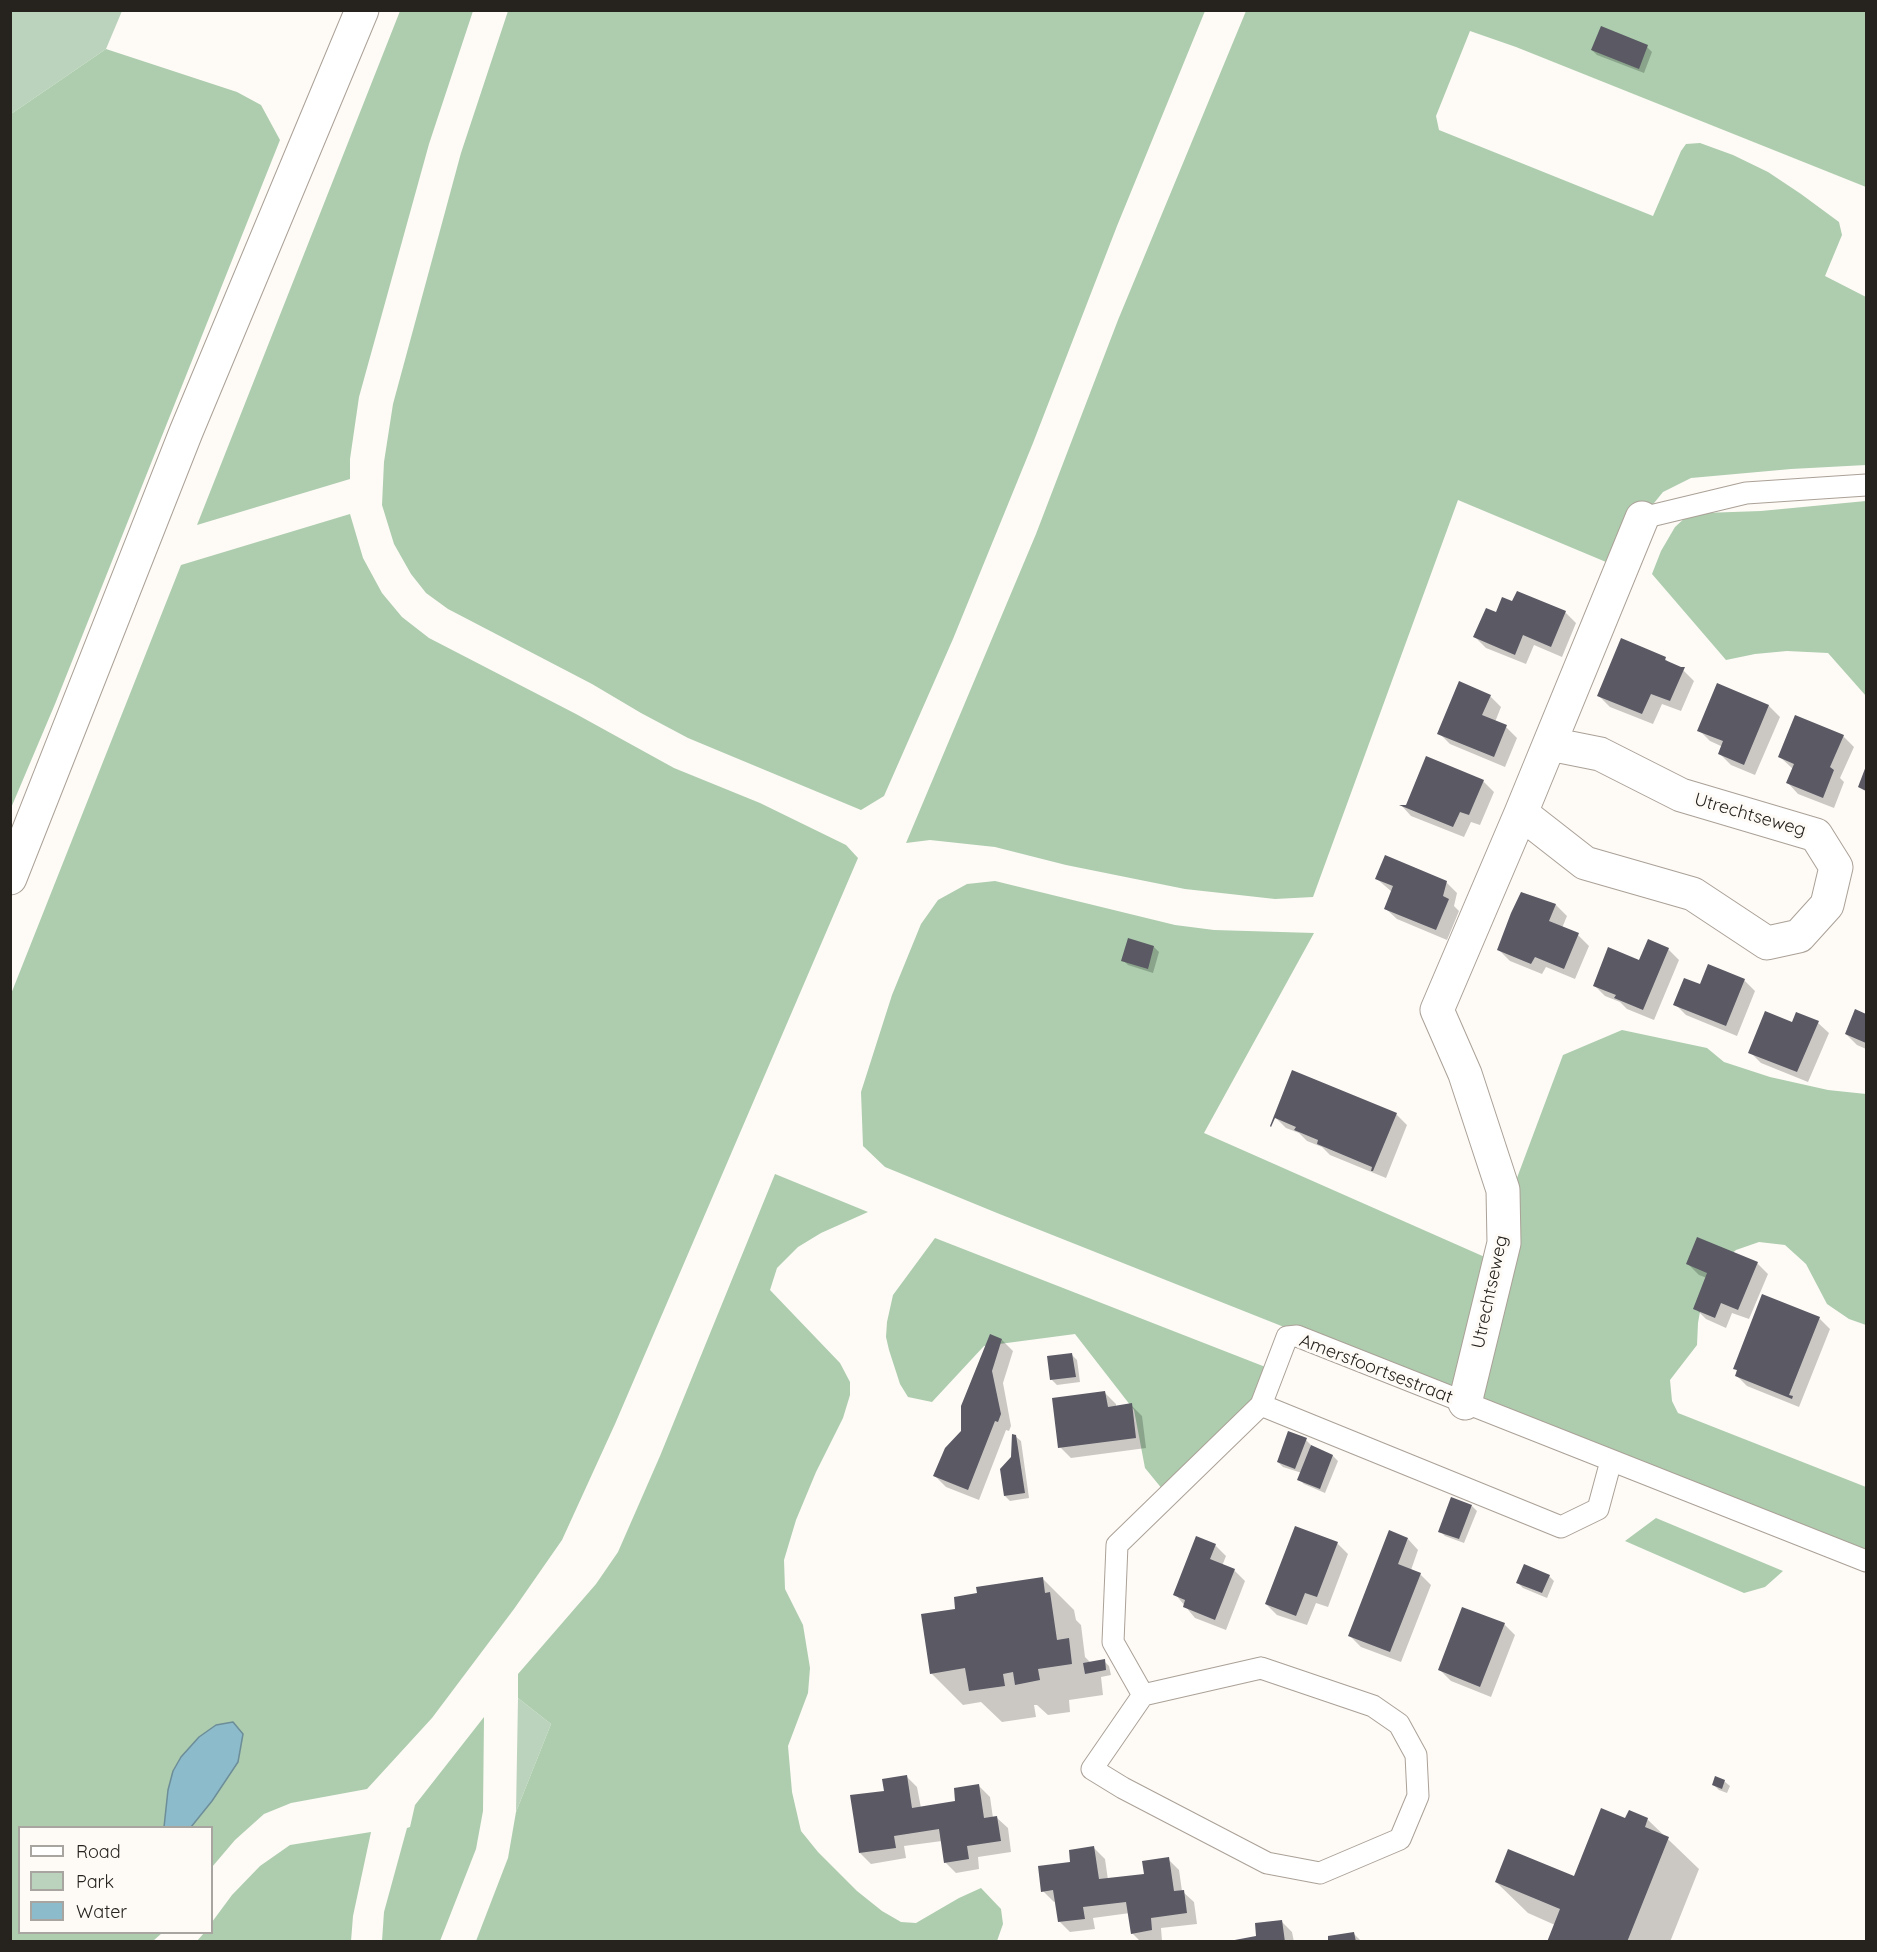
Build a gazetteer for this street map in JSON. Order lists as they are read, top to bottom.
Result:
{
  "streets": {
    "street": ["Utrechtseweg"],
    "lane": ["Amersfoortsestraat"]
  },
  "crossings": [
    ["Utrechtseweg", "Amersfoortsestraat"]
  ],
  "legend": ["Road", "Park", "Water"]
}
